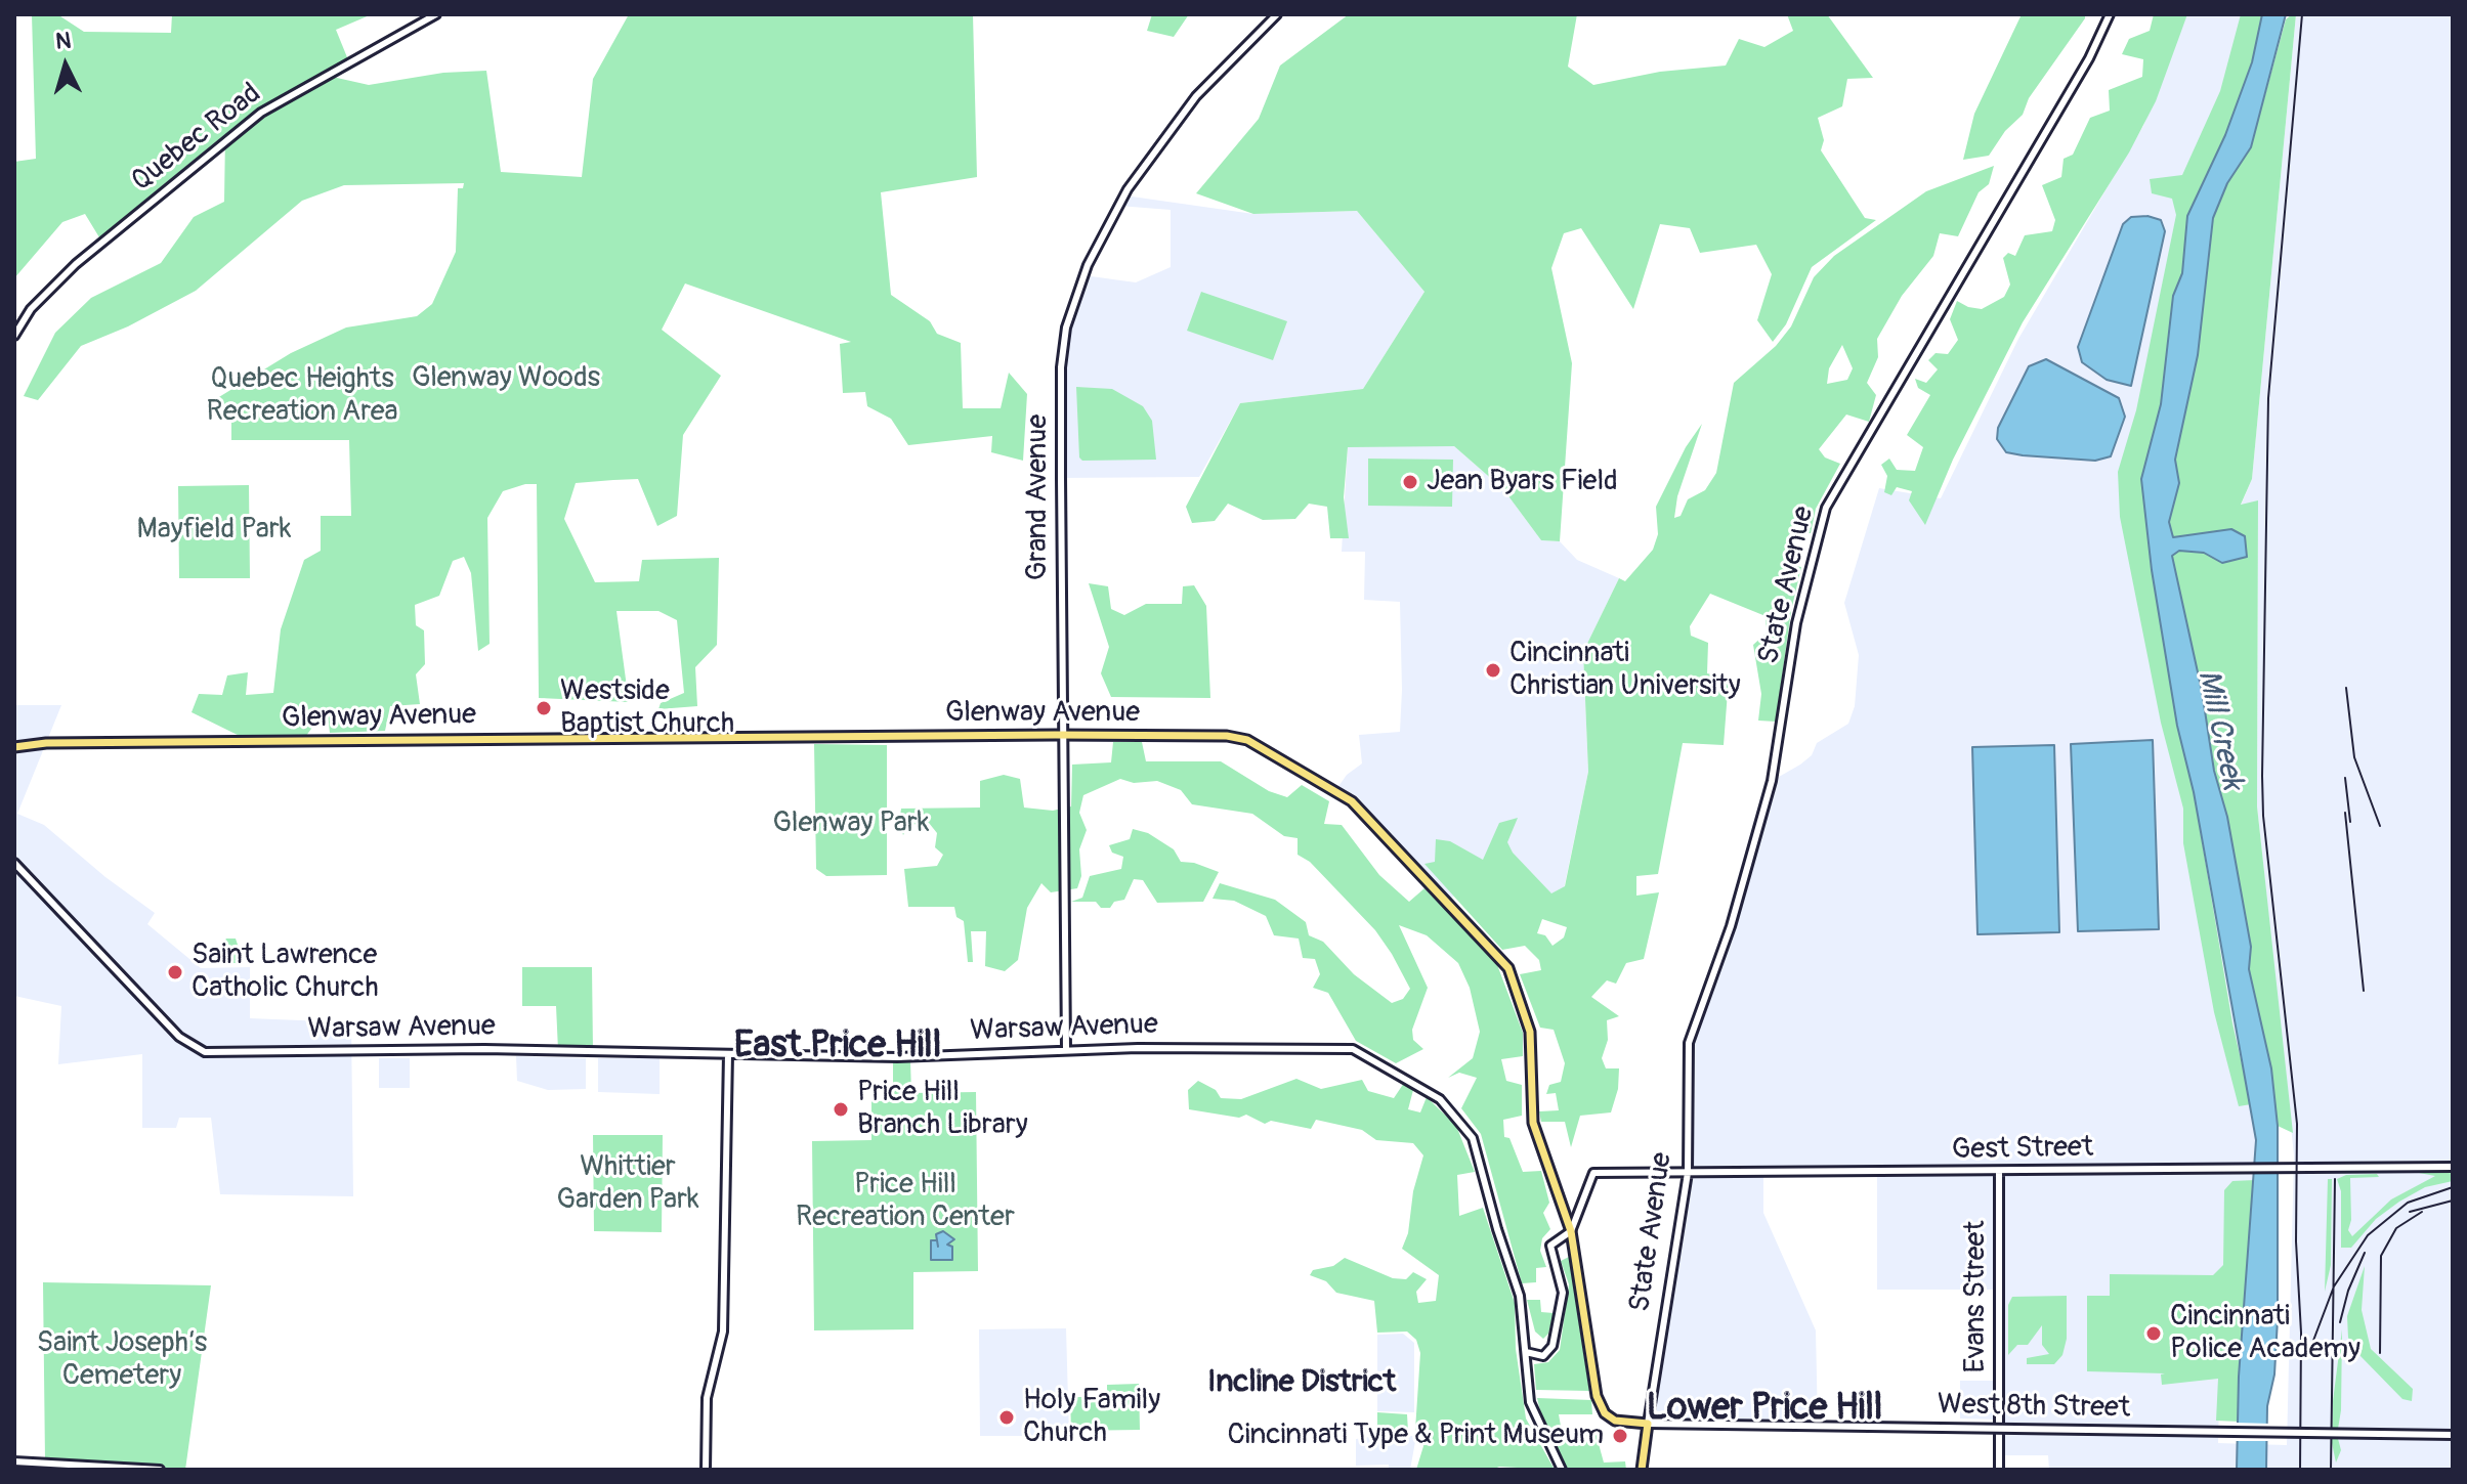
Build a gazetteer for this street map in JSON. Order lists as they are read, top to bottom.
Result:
{
  "streets": {
    "main road": [
      "Quebec Road",
      "Grand Avenue",
      "State Avenue",
      "Glenway Avenue",
      "Warsaw Avenue",
      "Gest Street",
      "Evans Street",
      "West 8th Street"
    ]
  },
  "crossings": [
    ["Grand Avenue", "Glenway Avenue"],
    ["Grand Avenue", "Warsaw Avenue"],
    ["State Avenue", "Gest Street"],
    ["State Avenue", "West 8th Street"],
    ["Glenway Avenue", "Gest Street"],
    ["Glenway Avenue", "West 8th Street"],
    ["Gest Street", "Evans Street"]
  ],
  "districts": ["East Price Hill", "Incline District", "Lower Price Hill"],
  "water": ["Mill Creek"],
  "parks": [
    "Glenway Woods",
    "Quebec Heights Recreation Area",
    "Mayfield Park",
    "Glenway Park",
    "Whittier Garden Park",
    "Price Hill Recreation Center",
    "Saint Joseph’s Cemetery"
  ],
  "places": [
    "Jean Byars Field",
    "Cincinnati Christian University",
    "Westside Baptist Church",
    "Saint Lawrence Catholic Church",
    "Price Hill Branch Library",
    "Cincinnati Police Academy",
    "Holy Family Church",
    "Cincinnati Type & Print Museum"
  ],
  "north": "top"
}
